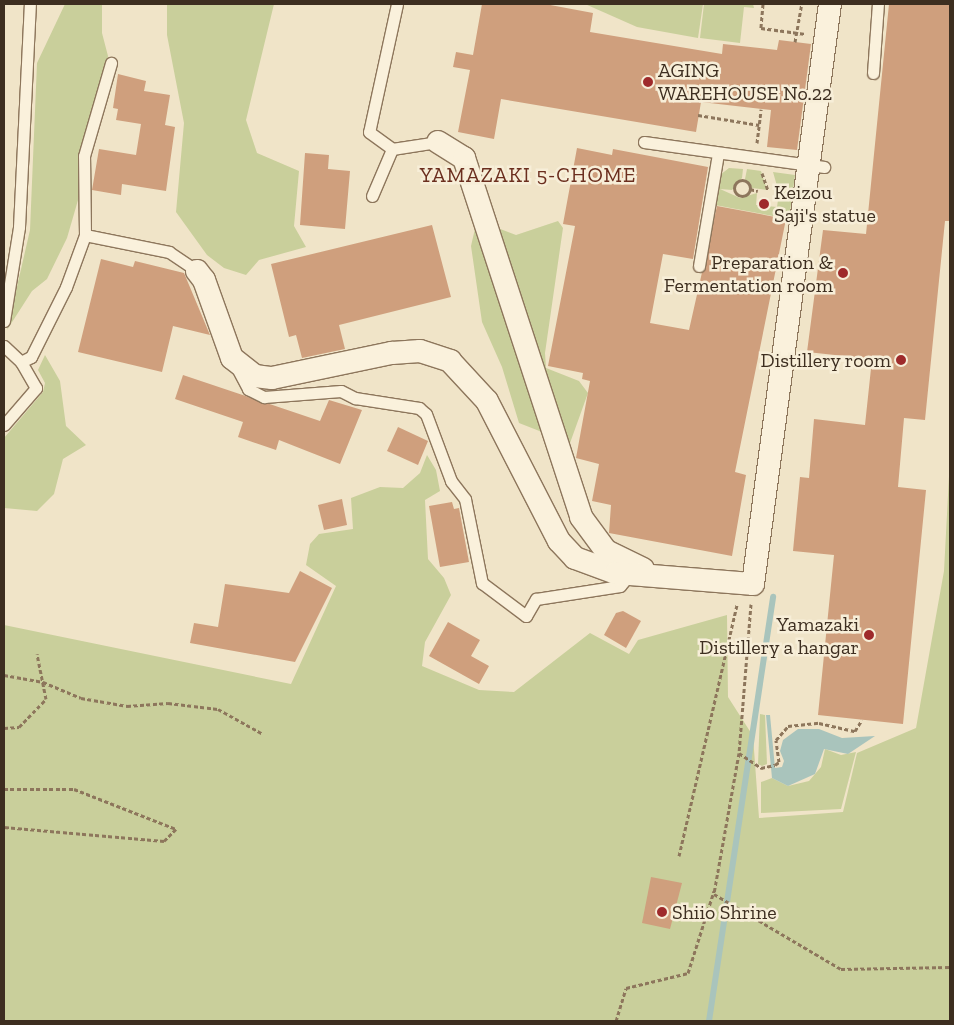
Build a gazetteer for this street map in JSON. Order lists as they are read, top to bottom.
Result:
{
  "districts": ["YAMAZAKI 5-CHOME"],
  "places": [
    "AGING WAREHOUSE No.22",
    "Keizou Saji's statue",
    "Preparation & Fermentation room",
    "Distillery room",
    "Yamazaki Distillery a hangar",
    "Shiio Shrine"
  ]
}
